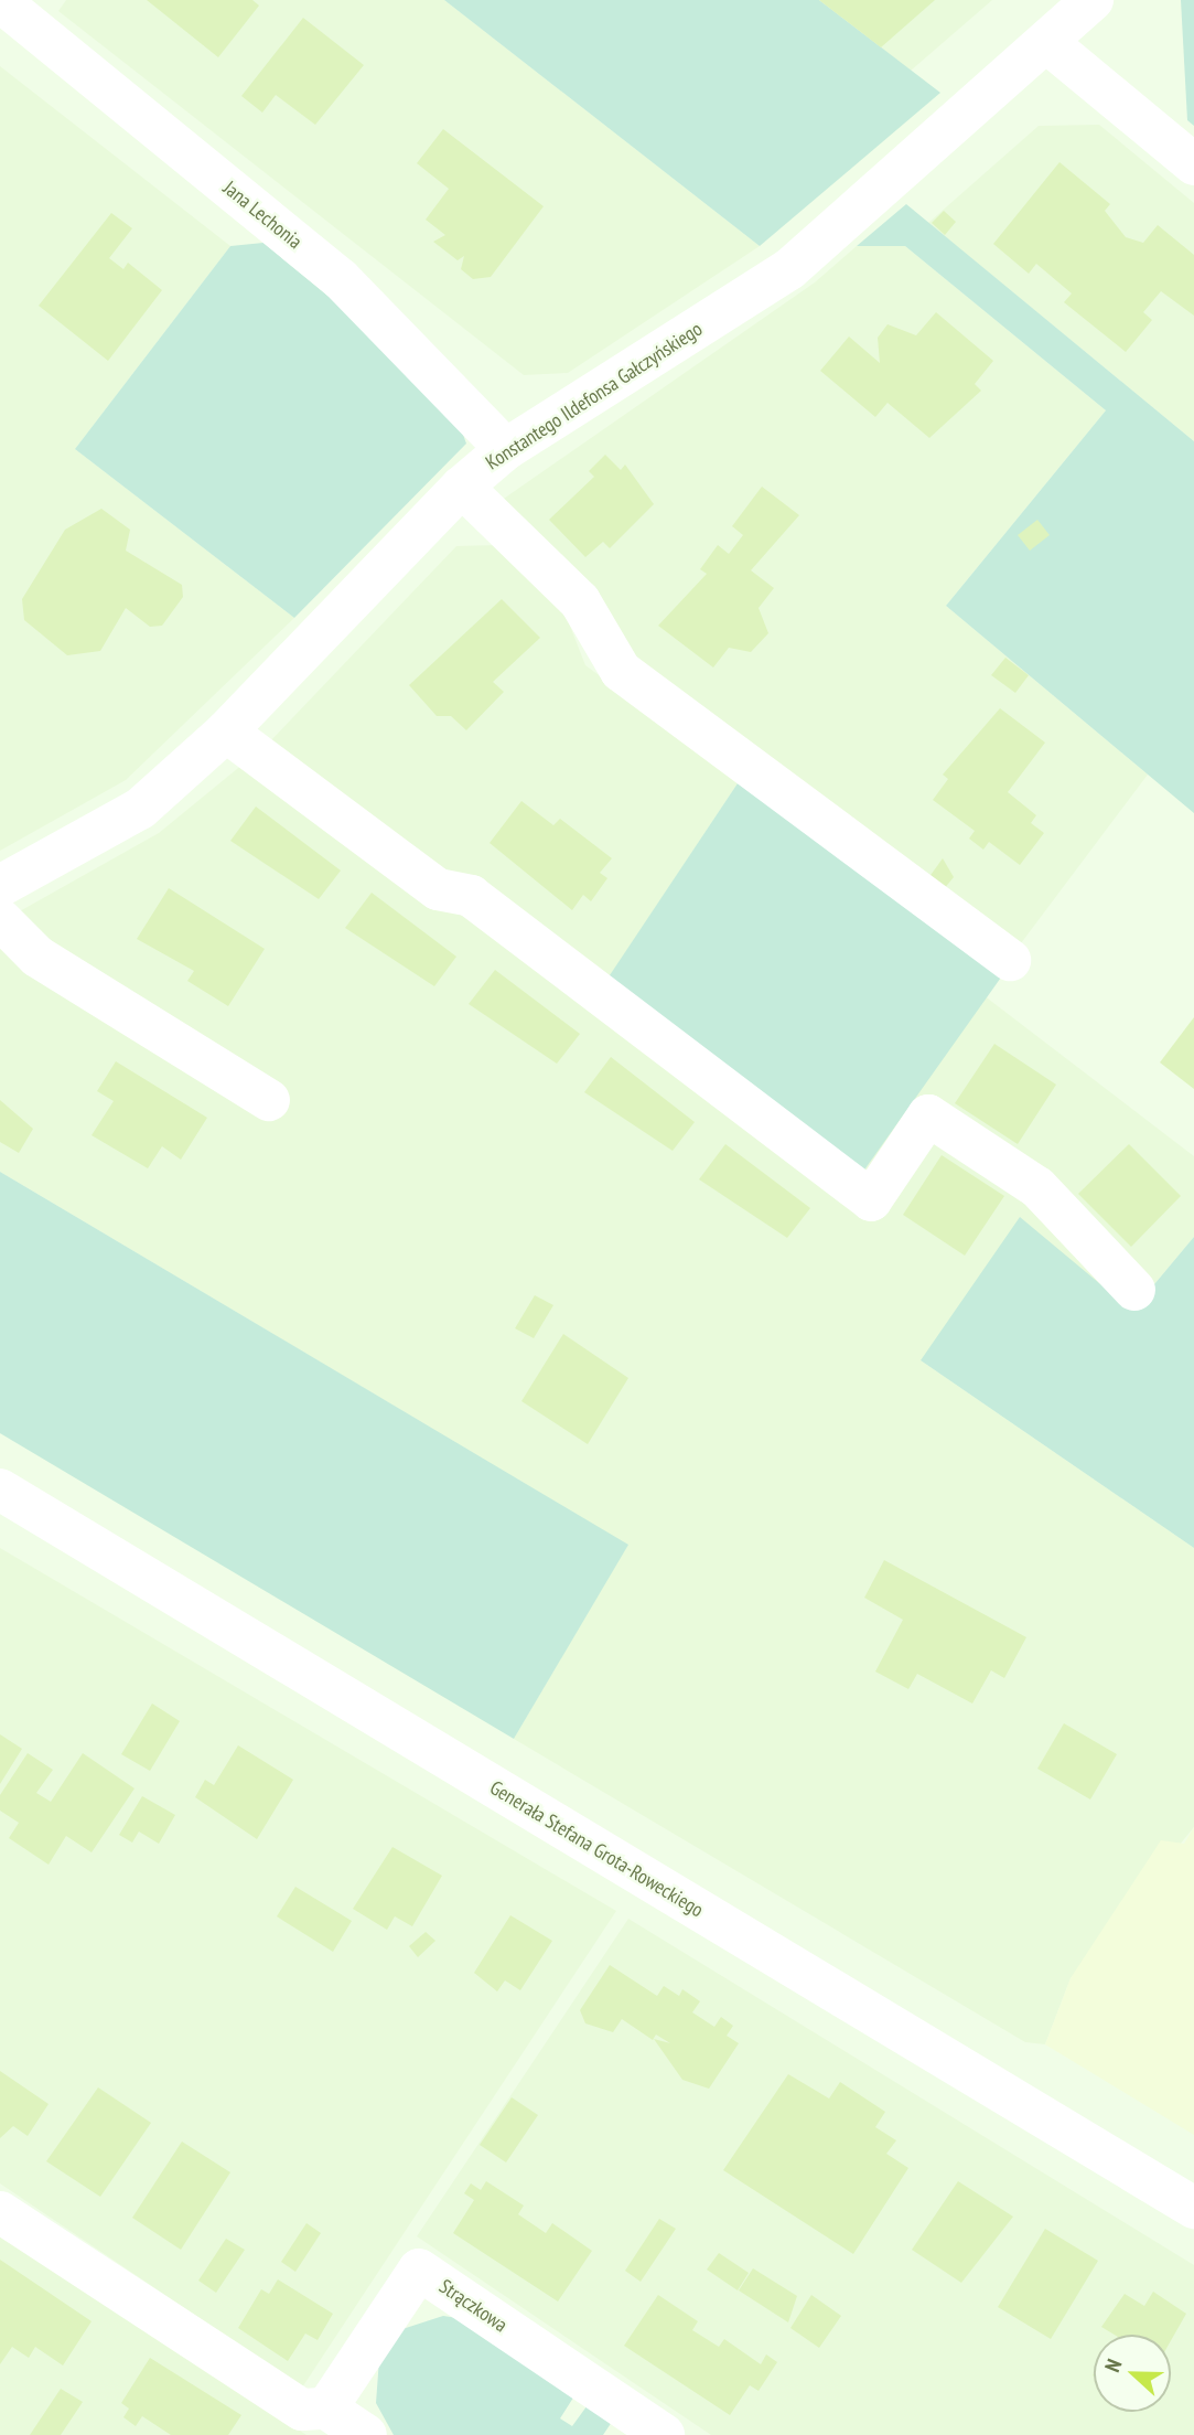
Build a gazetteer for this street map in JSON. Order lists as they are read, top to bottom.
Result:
{
  "streets": {
    "street": [
      "Jana Lechonia",
      "Konstantego Ildefonsa Gałczyńskiego",
      "Generała Stefana Grota-Roweckiego",
      "Strączkowa"
    ]
  },
  "crossings": [
    ["Jana Lechonia", "Konstantego Ildefonsa Gałczyńskiego"]
  ],
  "north": "left"
}
